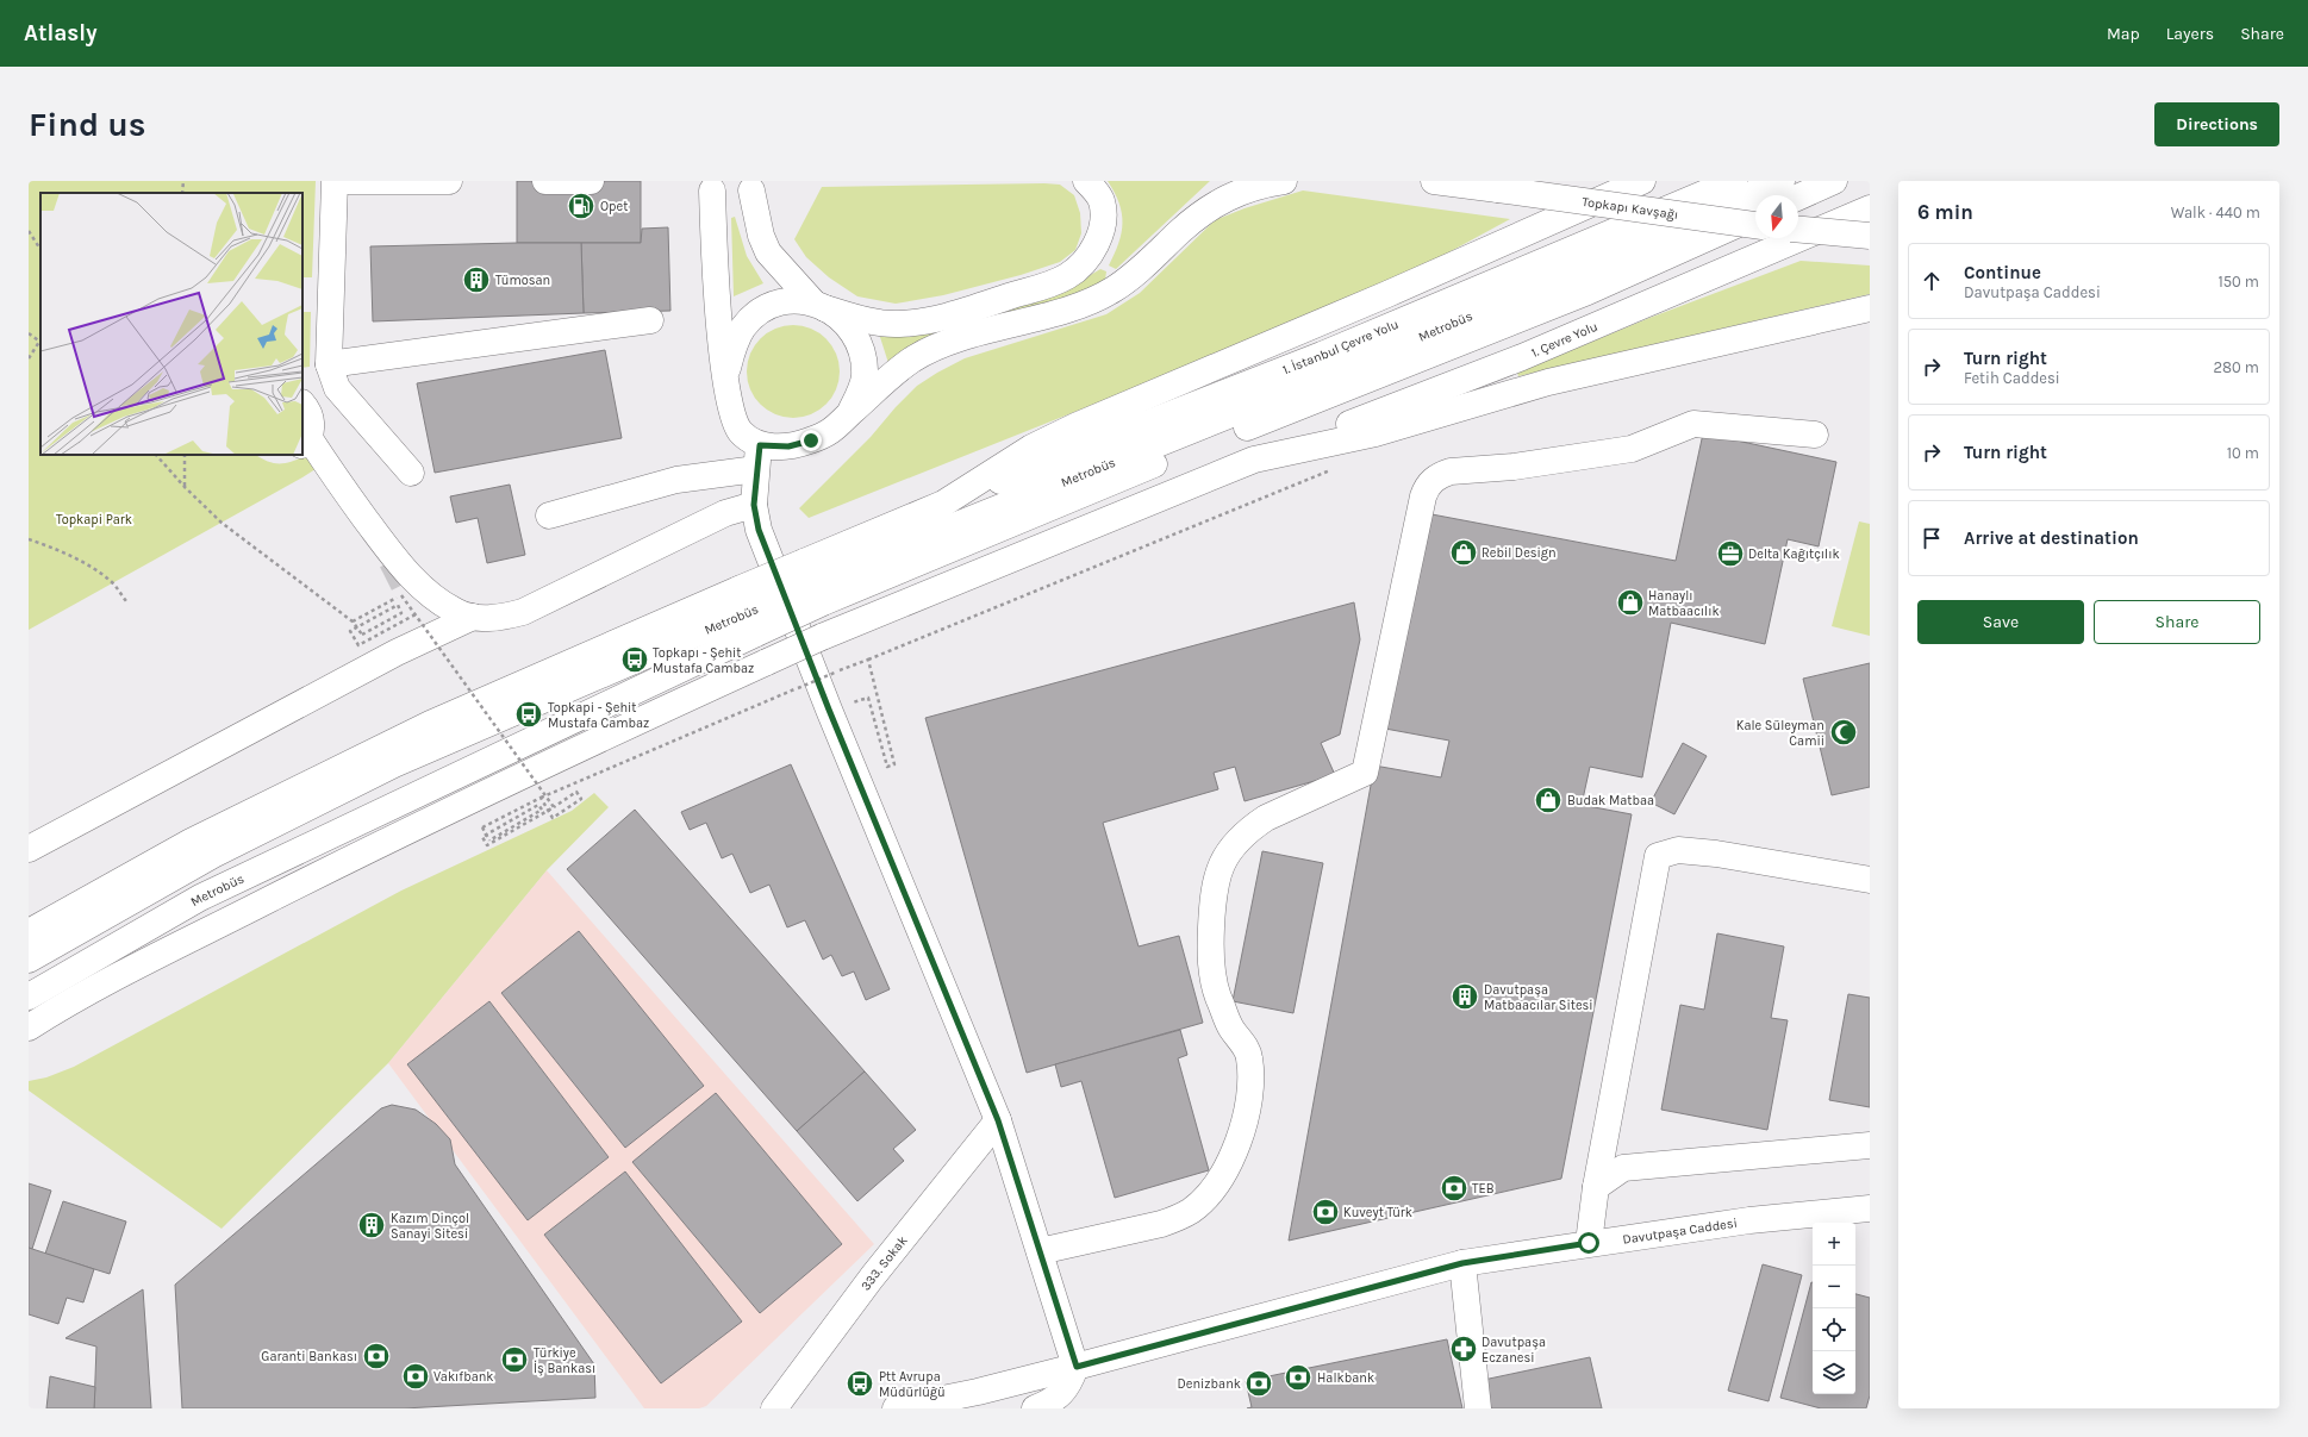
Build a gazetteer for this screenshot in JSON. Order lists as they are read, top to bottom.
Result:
{
  "streets": {
    "main road": [
      "Topkapı Kavşağı",
      "Metrobüs",
      "1. Çevre Yolu",
      "1. İstanbul Çevre Yolu",
      "Davutpaşa Caddesi",
      "333. Sokak"
    ]
  },
  "parks": ["Topkapi Park"],
  "places": {
    "fuel station": ["Opet"],
    "building": ["Tümosan", "Davutpaşa Matbaacılar Sitesi", "Kazım Dinçol Sanayi Sitesi"],
    "shop": ["Rebil Design", "Hanaylı Matbaacılık", "Budak Matbaa"],
    "office": ["Delta Kağıtçılık"],
    "bus stop": ["Topkapı - Şehit Mustafa Cambaz", "Topkapi - Şehit Mustafa Cambaz", "Ptt Avrupa Müdürlüğü"],
    "mosque": ["Kale Süleyman Camii"],
    "bank": [
      "TEB",
      "Kuveyt Türk",
      "Garanti Bankası",
      "Türkiye İş Bankası",
      "Vakıfbank",
      "Halkbank",
      "Denizbank"
    ],
    "pharmacy": ["Davutpaşa Eczanesi"]
  },
  "north": "bottom",
  "page": {
    "header": "Atlasly",
    "nav": ["Map", "Layers", "Share"],
    "buttons": [
      "Directions",
      ["Save", "Share"]
    ],
    "title": "Find us",
    "heading": ["6 min", "Walk · 440 m"],
    "list": [
      ["Continue", "Davutpaşa Caddesi", "150 m"],
      ["Turn right", "Fetih Caddesi", "280 m"],
      ["Turn right", "10 m"],
      "Arrive at destination"
    ],
    "map_buttons": ["+", "−"]
  }
}
